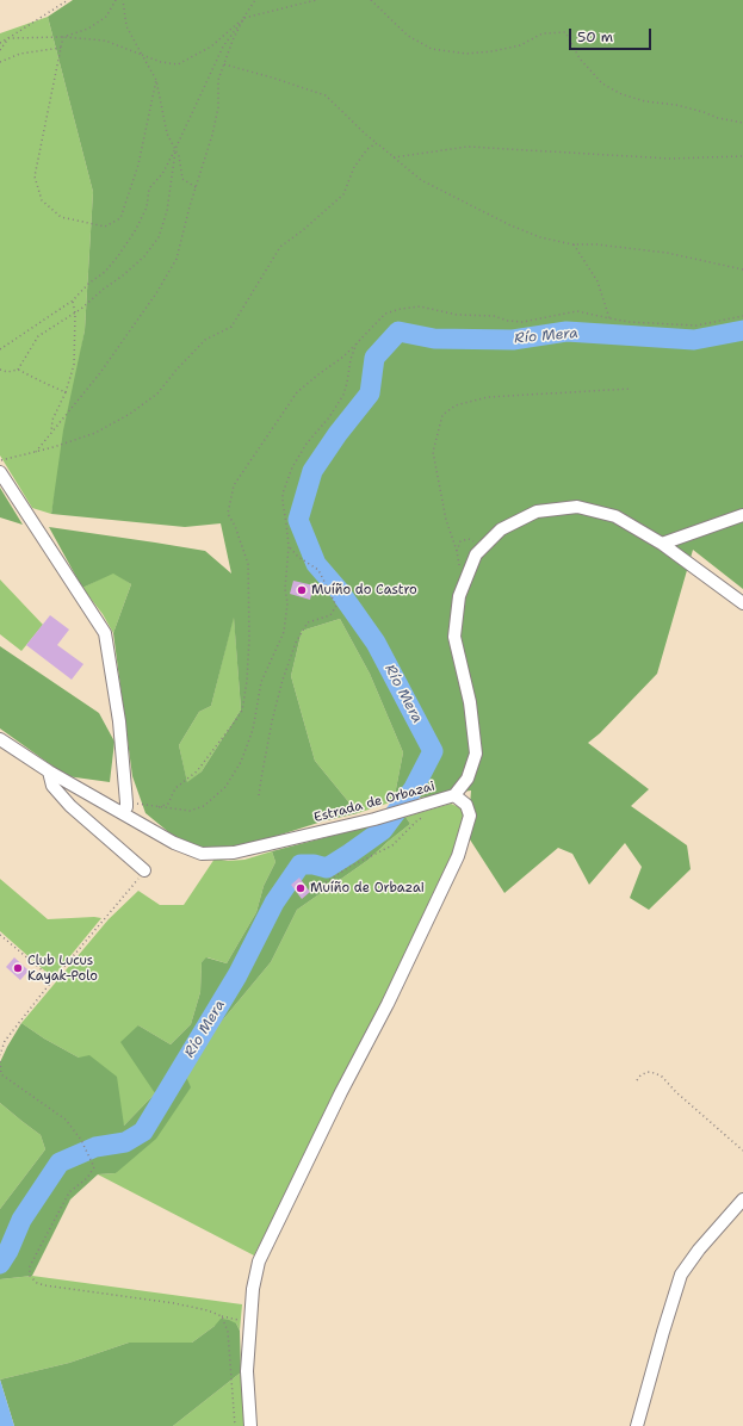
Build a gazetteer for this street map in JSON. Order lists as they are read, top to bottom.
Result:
{
  "streets": {
    "street": ["Estrada de Orbazai"]
  },
  "water": ["Río Mera"],
  "places": ["Muíño do Castro", "Muíño de Orbazai", "Club Lucus Kayak-Polo"],
  "scale_bar": "50 m"
}
